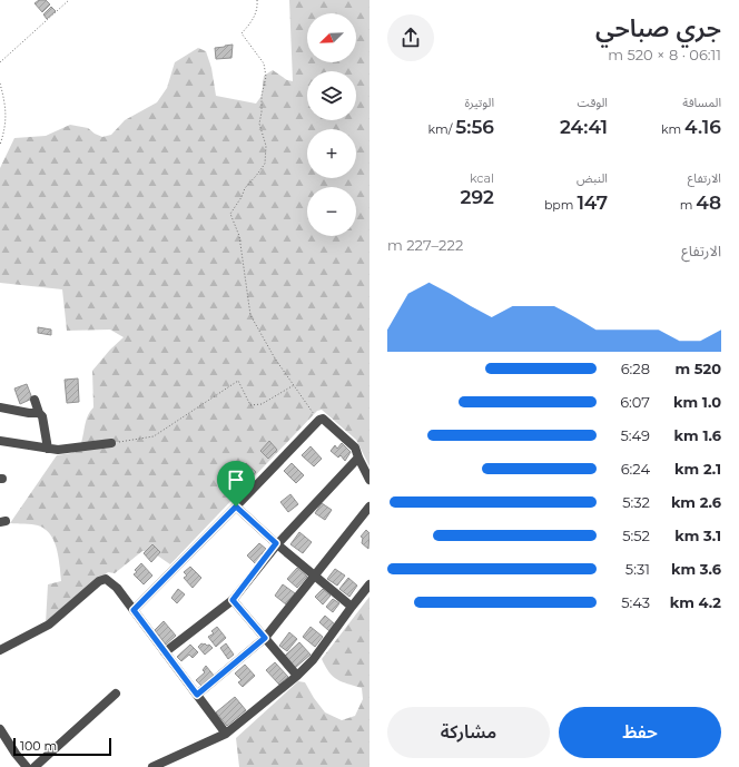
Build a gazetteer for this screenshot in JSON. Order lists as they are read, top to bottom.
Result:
{
  "scale_bar": "100 m",
  "north": "bottom left",
  "page": {
    "heading": ["جري صباحي", "06:11 · 8 × 520 m"],
    "map_buttons": ["+", "−"],
    "stats": [
      ["المسافة", "4.16 km"],
      ["الوقت", "24:41"],
      ["الوتيرة", "5:56 /km"],
      ["الارتفاع", "48 m"],
      ["النبض", "147 bpm"],
      ["kcal", "292"]
    ],
    "chart": ["الارتفاع", "222–227 m"],
    "list": [
      {
        "name": "520 m",
        "note": "6:28"
      },
      {
        "name": "1.0 km",
        "note": "6:07"
      },
      {
        "name": "1.6 km",
        "note": "5:49"
      },
      {
        "name": "2.1 km",
        "note": "6:24"
      },
      {
        "name": "2.6 km",
        "note": "5:32"
      },
      {
        "name": "3.1 km",
        "note": "5:52"
      },
      {
        "name": "3.6 km",
        "note": "5:31"
      },
      {
        "name": "4.2 km",
        "note": "5:43"
      }
    ],
    "buttons": ["حفظ", "مشاركة"],
    "scale": "100 m"
  }
}
